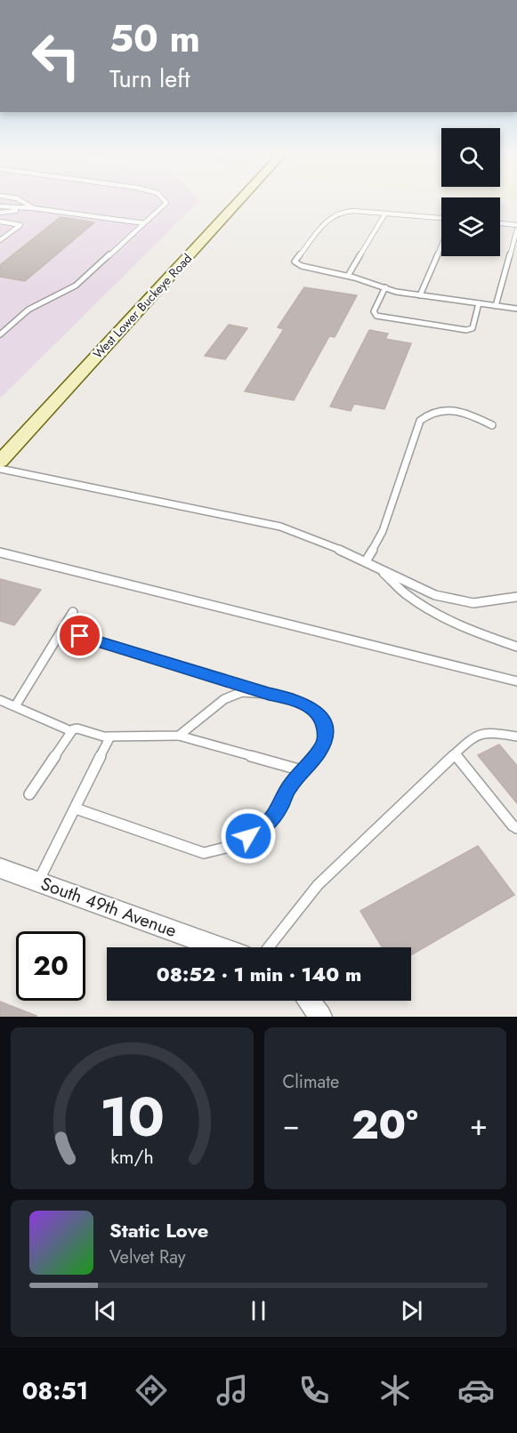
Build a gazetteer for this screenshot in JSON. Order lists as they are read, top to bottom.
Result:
{
  "streets": {
    "main road": ["West Lower Buckeye Road"],
    "street": ["South 49th Avenue"]
  },
  "page": {
    "turn": ["50 m", "Turn left"],
    "limit": "20",
    "trip": "08:52 · 1 min · 140 m",
    "tile": "Climate",
    "heat": ["−", "20°", "+"],
    "song": ["Static Love", "Velvet Ray"],
    "tabs": "08:51",
    "gauge": ["10", "km/h"]
  }
}
